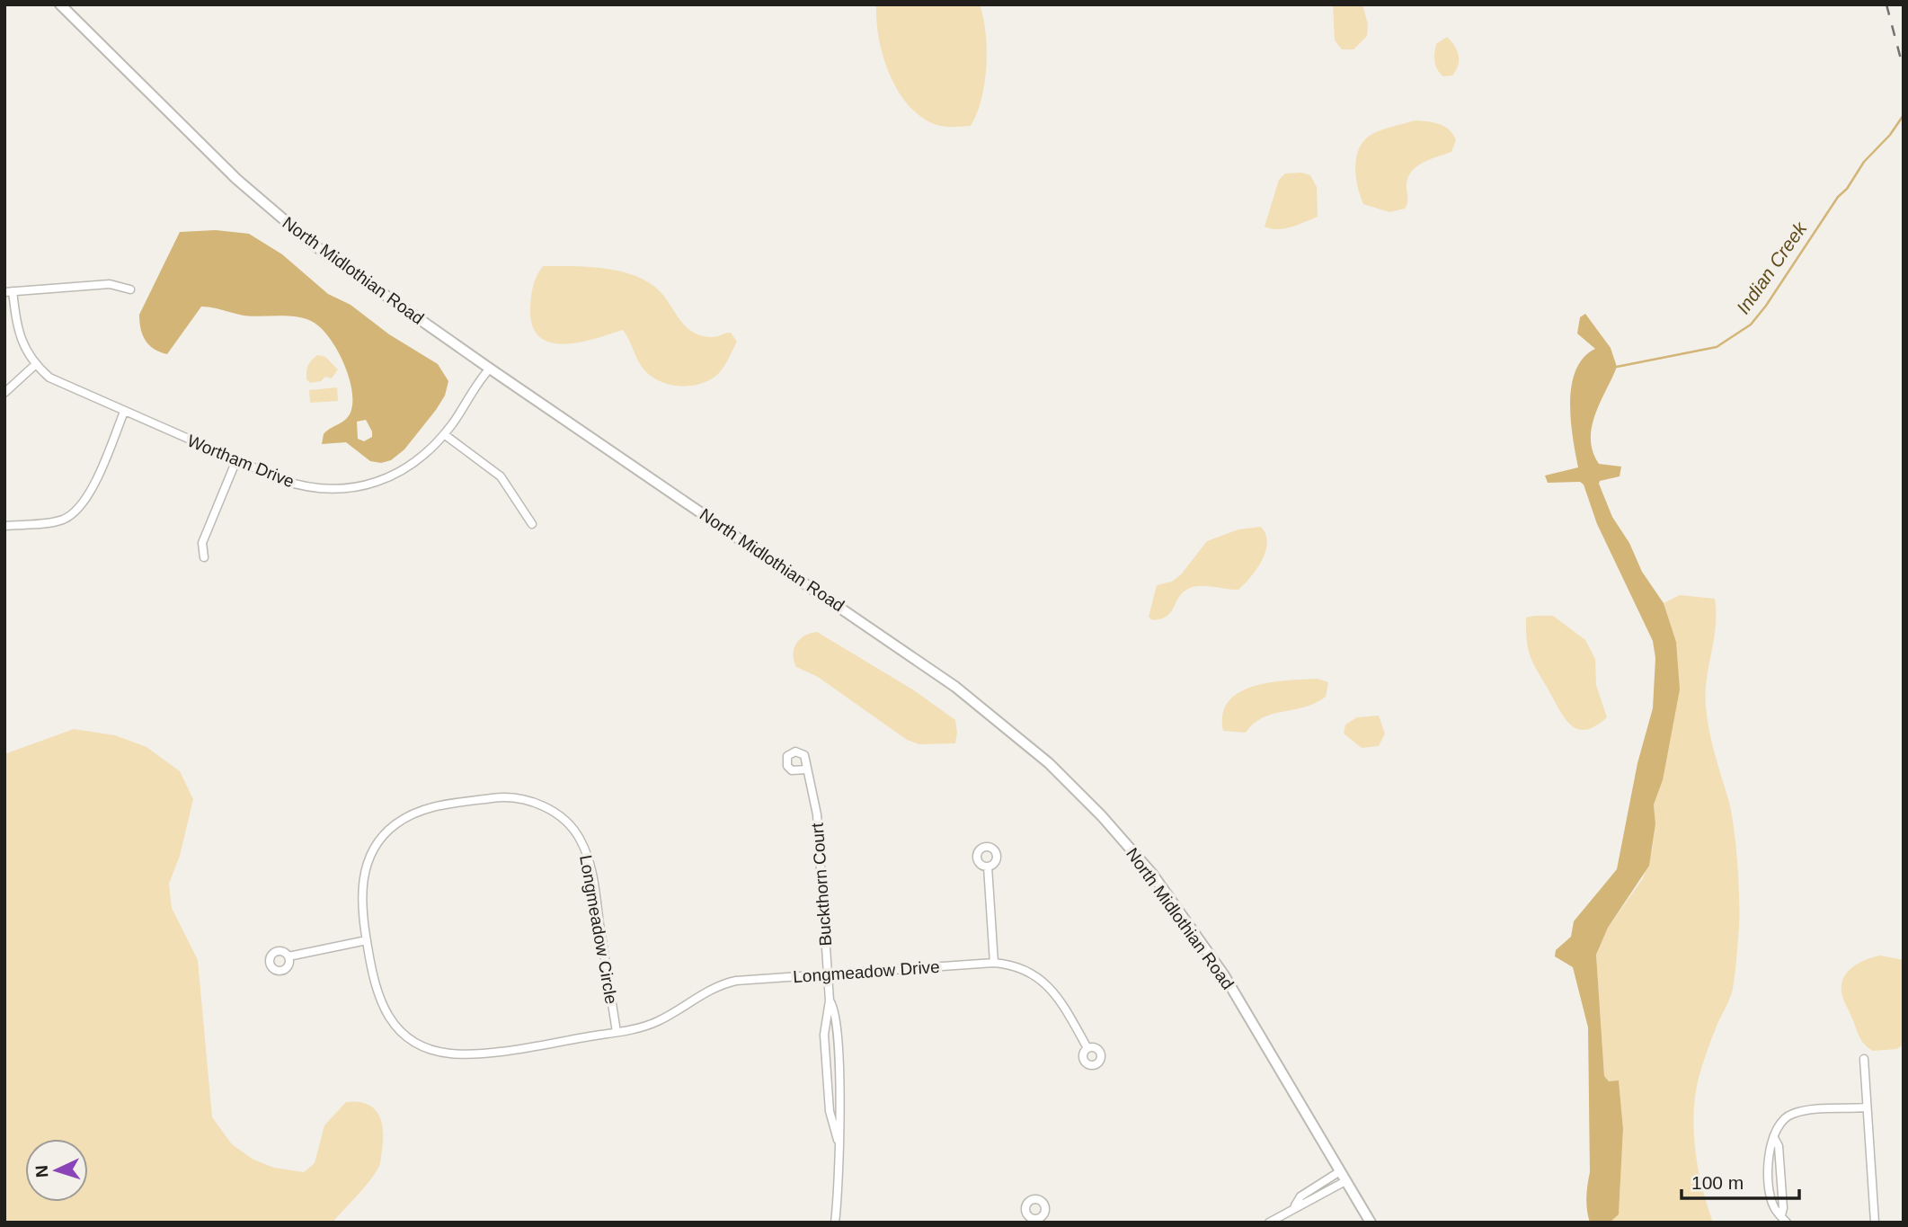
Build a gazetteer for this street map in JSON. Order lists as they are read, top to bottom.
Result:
{
  "streets": {
    "main road": ["North Midlothian Road"],
    "street": [
      "Wortham Drive",
      "Buckthorn Court",
      "Longmeadow Circle",
      "Longmeadow Drive"
    ]
  },
  "crossings": [
    ["North Midlothian Road", "Wortham Drive"],
    ["Buckthorn Court", "Longmeadow Drive"],
    ["Longmeadow Circle", "Longmeadow Drive"]
  ],
  "water": ["Indian Creek"],
  "scale_bar": "100 m",
  "north": "left"
}
